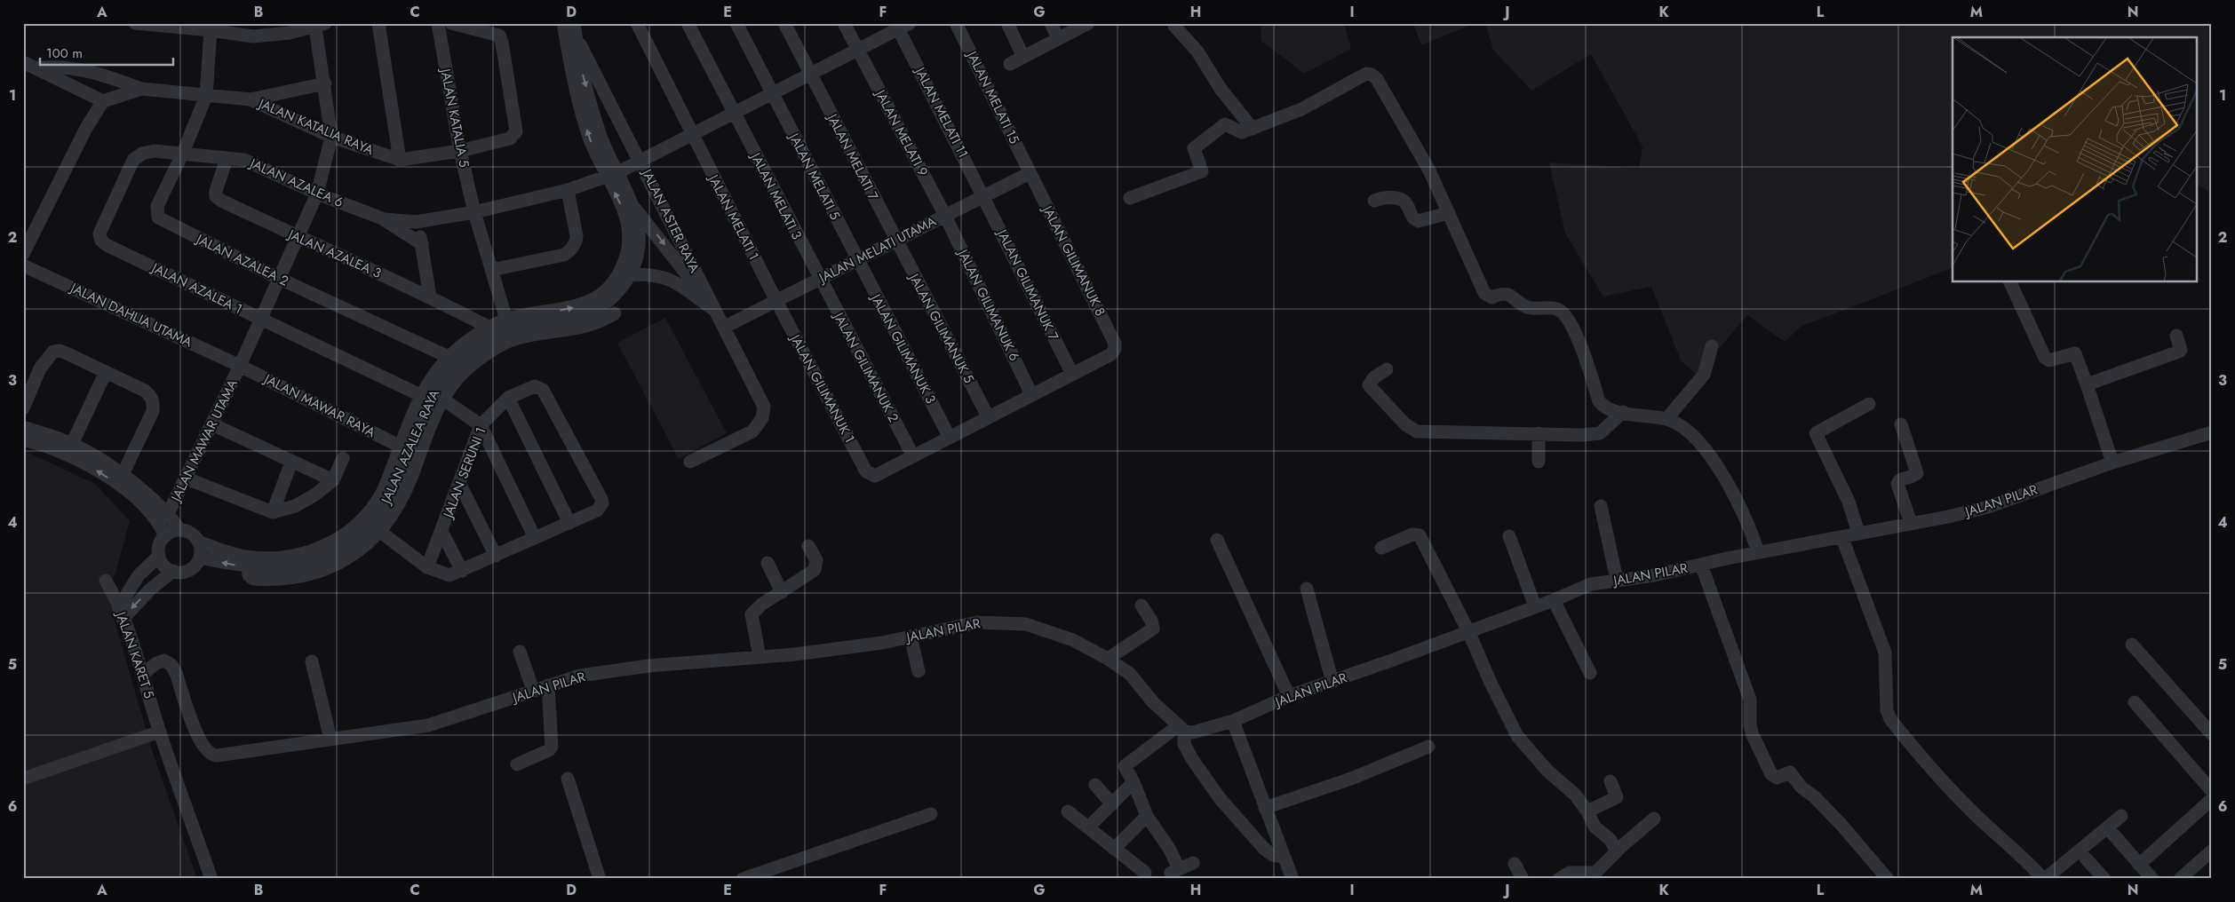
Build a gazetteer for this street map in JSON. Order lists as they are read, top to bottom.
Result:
{
  "streets": {
    "street": [
      "JALAN MELATI 15",
      "JALAN MELATI 11",
      "JALAN KATALIA 5",
      "JALAN KATALIA RAYA",
      "JALAN MELATI 9",
      "JALAN MELATI 7",
      "JALAN MELATI 5",
      "JALAN AZALEA 6",
      "JALAN MELATI 3",
      "JALAN MELATI 1",
      "JALAN ASTER RAYA",
      "JALAN MELATI UTAMA",
      "JALAN AZALEA 3",
      "JALAN AZALEA 2",
      "JALAN GILIMANUK 8",
      "JALAN GILIMANUK 7",
      "JALAN AZALEA 1",
      "JALAN GILIMANUK 6",
      "JALAN DAHLIA UTAMA",
      "JALAN GILIMANUK 5",
      "JALAN GILIMANUK 3",
      "JALAN GILIMANUK 2",
      "JALAN GILIMANUK 1",
      "JALAN MAWAR RAYA",
      "JALAN MAWAR UTAMA",
      "JALAN AZALEA RAYA",
      "JALAN SERUNI 1",
      "JALAN PILAR",
      "JALAN KARET 5"
    ]
  },
  "crossings": [
    ["JALAN MELATI 15", "JALAN MELATI UTAMA"],
    ["JALAN MELATI 15", "JALAN GILIMANUK 8"],
    ["JALAN MELATI 11", "JALAN MELATI UTAMA"],
    ["JALAN MELATI 11", "JALAN GILIMANUK 7"],
    ["JALAN KATALIA 5", "JALAN KATALIA RAYA"],
    ["JALAN KATALIA 5", "JALAN AZALEA 6"],
    ["JALAN KATALIA 5", "JALAN AZALEA RAYA"],
    ["JALAN KATALIA RAYA", "JALAN AZALEA 2"],
    ["JALAN KATALIA RAYA", "JALAN MAWAR UTAMA"],
    ["JALAN MELATI 9", "JALAN MELATI UTAMA"],
    ["JALAN MELATI 9", "JALAN GILIMANUK 6"],
    ["JALAN MELATI 7", "JALAN MELATI UTAMA"],
    ["JALAN MELATI 7", "JALAN GILIMANUK 5"],
    ["JALAN MELATI 5", "JALAN MELATI UTAMA"],
    ["JALAN MELATI 5", "JALAN GILIMANUK 3"],
    ["JALAN AZALEA 6", "JALAN ASTER RAYA"],
    ["JALAN AZALEA 6", "JALAN AZALEA 3"],
    ["JALAN AZALEA 6", "JALAN AZALEA 2"],
    ["JALAN AZALEA 6", "JALAN AZALEA 1"],
    ["JALAN AZALEA 6", "JALAN MAWAR UTAMA"],
    ["JALAN AZALEA 6", "JALAN AZALEA RAYA"],
    ["JALAN MELATI 3", "JALAN MELATI UTAMA"],
    ["JALAN MELATI 3", "JALAN GILIMANUK 2"],
    ["JALAN MELATI 1", "JALAN MELATI UTAMA"],
    ["JALAN MELATI 1", "JALAN GILIMANUK 1"],
    ["JALAN ASTER RAYA", "JALAN MELATI UTAMA"],
    ["JALAN ASTER RAYA", "JALAN AZALEA RAYA"],
    ["JALAN MELATI UTAMA", "JALAN GILIMANUK 8"],
    ["JALAN MELATI UTAMA", "JALAN GILIMANUK 7"],
    ["JALAN MELATI UTAMA", "JALAN GILIMANUK 6"],
    ["JALAN MELATI UTAMA", "JALAN GILIMANUK 5"],
    ["JALAN MELATI UTAMA", "JALAN GILIMANUK 3"],
    ["JALAN MELATI UTAMA", "JALAN GILIMANUK 2"],
    ["JALAN MELATI UTAMA", "JALAN GILIMANUK 1"],
    ["JALAN AZALEA 3", "JALAN MAWAR UTAMA"],
    ["JALAN AZALEA 3", "JALAN AZALEA RAYA"],
    ["JALAN AZALEA 2", "JALAN AZALEA 1"],
    ["JALAN AZALEA 2", "JALAN MAWAR UTAMA"],
    ["JALAN AZALEA 2", "JALAN AZALEA RAYA"],
    ["JALAN GILIMANUK 8", "JALAN GILIMANUK 7"],
    ["JALAN AZALEA 1", "JALAN MAWAR UTAMA"],
    ["JALAN AZALEA 1", "JALAN AZALEA RAYA"],
    ["JALAN AZALEA 1", "JALAN SERUNI 1"],
    ["JALAN DAHLIA UTAMA", "JALAN MAWAR RAYA"],
    ["JALAN DAHLIA UTAMA", "JALAN MAWAR UTAMA"],
    ["JALAN GILIMANUK 2", "JALAN GILIMANUK 1"],
    ["JALAN MAWAR RAYA", "JALAN MAWAR UTAMA"],
    ["JALAN MAWAR RAYA", "JALAN AZALEA RAYA"],
    ["JALAN PILAR", "JALAN KARET 5"]
  ],
  "scale_bar": "100 m",
  "grid": {
    "columns": [
      "A",
      "B",
      "C",
      "D",
      "E",
      "F",
      "G",
      "H",
      "I",
      "J",
      "K",
      "L",
      "M",
      "N"
    ],
    "rows": [
      "1",
      "2",
      "3",
      "4",
      "5",
      "6"
    ]
  }
}
